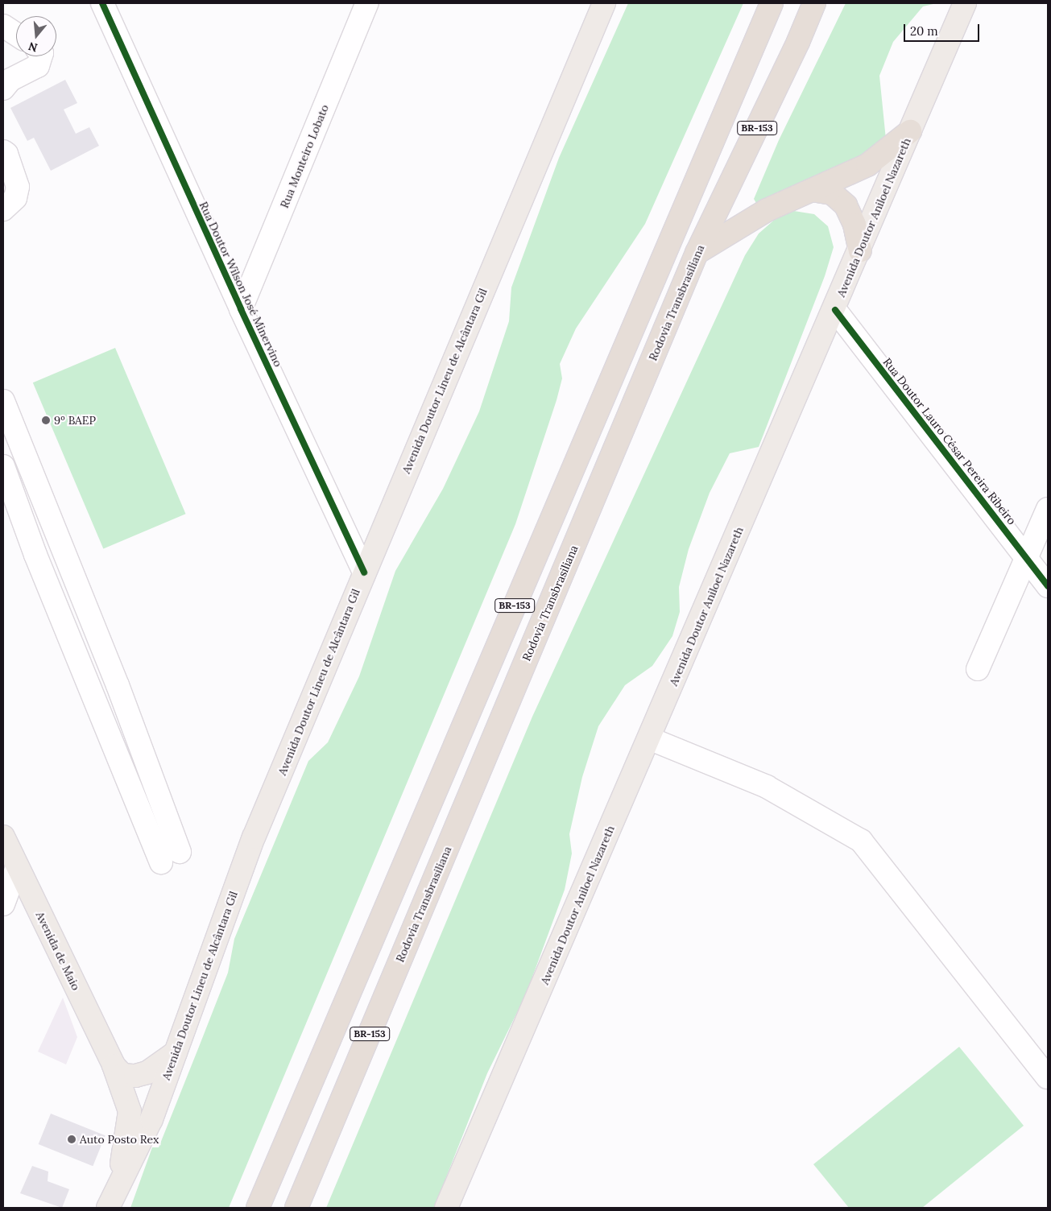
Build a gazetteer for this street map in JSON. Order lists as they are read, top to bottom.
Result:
{
  "streets": {
    "highway": ["BR-153", "Rodovia Transbrasiliana"],
    "main road": ["Avenida Doutor Aniloel Nazareth", "Avenida Doutor Lineu de Alcântara Gil", "Avenida de Maio"],
    "street": ["Rua Monteiro Lobato", "Rua Doutor Wilson José Minervino", "Rua Doutor Lauro César Pereira Ribeiro"]
  },
  "crossings": [
    ["Rua Monteiro Lobato", "Rua Doutor Wilson José Minervino"],
    ["Avenida Doutor Aniloel Nazareth", "Rua Doutor Lauro César Pereira Ribeiro"],
    ["Rua Doutor Wilson José Minervino", "Avenida Doutor Lineu de Alcântara Gil"],
    ["Avenida Doutor Lineu de Alcântara Gil", "Avenida de Maio"]
  ],
  "places": ["9º BAEP", "Auto Posto Rex"],
  "scale_bar": "20 m",
  "north": "bottom"
}
